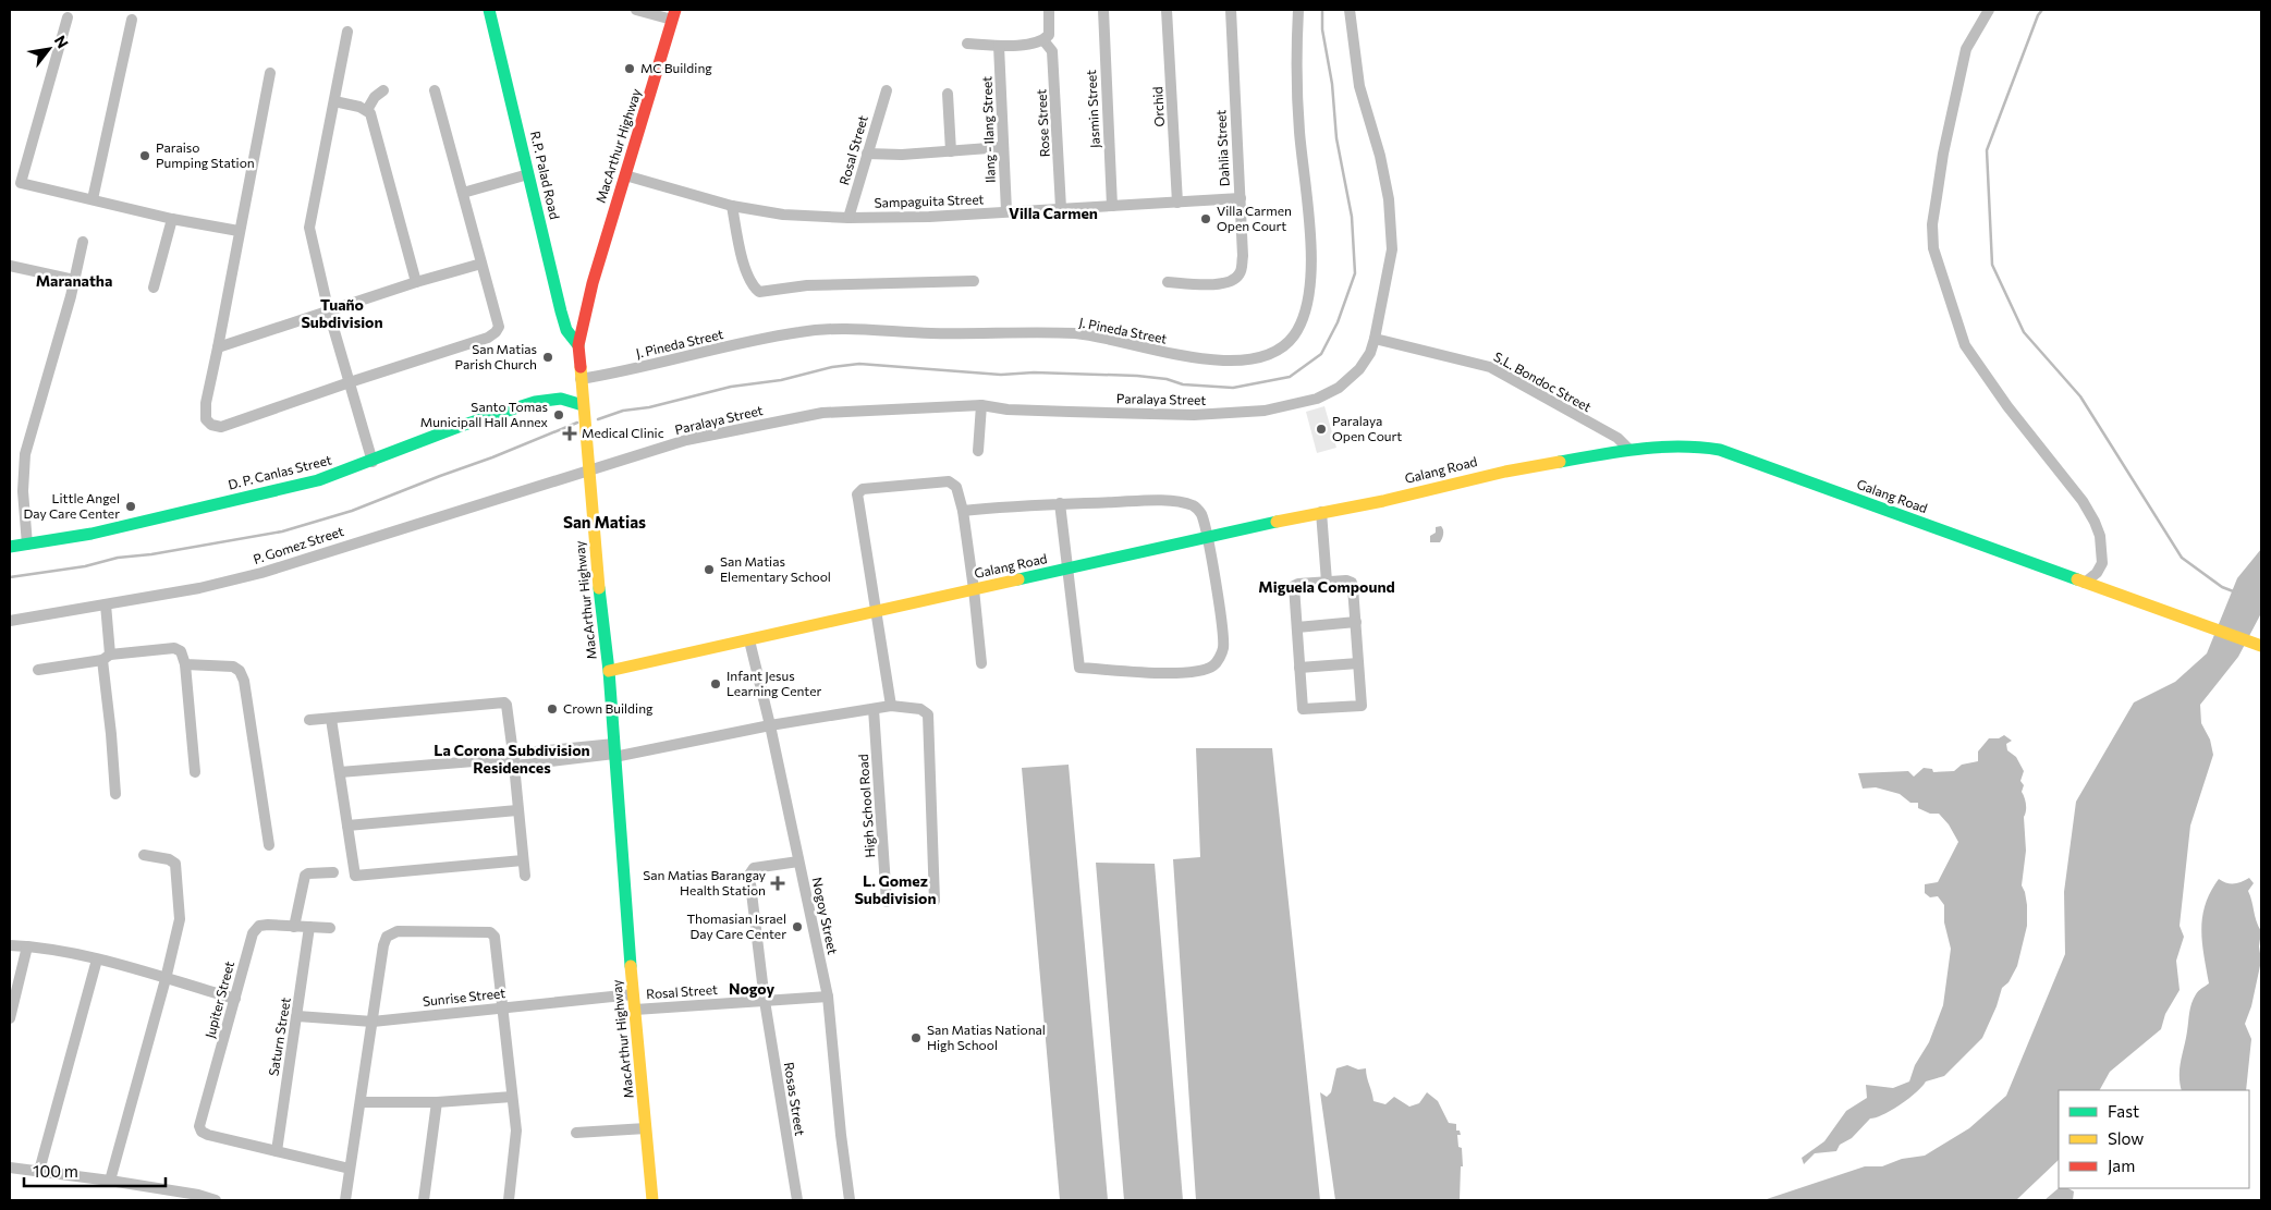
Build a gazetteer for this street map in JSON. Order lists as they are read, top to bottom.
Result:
{
  "streets": {
    "main road": [
      "MacArthur Highway",
      "R.P. Palad Road",
      "Galang Road",
      "D. P. Canlas Street"
    ],
    "street": [
      "Orchid",
      "Jasmin Street",
      "Rose Street",
      "Ilang - Ilang Street",
      "Dahlia Street",
      "Rosal Street",
      "Sampaguita Street",
      "J. Pineda Street",
      "S.L. Bondoc Street",
      "Paralaya Street",
      "P. Gomez Street",
      "High School Road",
      "Nogoy Street",
      "Sunrise Street",
      "Jupiter Street",
      "Saturn Street",
      "Rosas Street"
    ]
  },
  "crossings": [
    ["Orchid", "Sampaguita Street"],
    ["Jasmin Street", "Sampaguita Street"],
    ["Rose Street", "Sampaguita Street"],
    ["Ilang - Ilang Street", "Sampaguita Street"],
    ["MacArthur Highway", "Rosal Street"],
    ["MacArthur Highway", "R.P. Palad Road"],
    ["MacArthur Highway", "Sampaguita Street"],
    ["MacArthur Highway", "J. Pineda Street"],
    ["MacArthur Highway", "Paralaya Street"],
    ["MacArthur Highway", "Galang Road"],
    ["MacArthur Highway", "D. P. Canlas Street"],
    ["MacArthur Highway", "P. Gomez Street"],
    ["MacArthur Highway", "Sunrise Street"],
    ["Dahlia Street", "Sampaguita Street"],
    ["Rosal Street", "Sampaguita Street"],
    ["Rosal Street", "Nogoy Street"],
    ["Rosal Street", "Rosas Street"],
    ["J. Pineda Street", "D. P. Canlas Street"],
    ["S.L. Bondoc Street", "Paralaya Street"],
    ["S.L. Bondoc Street", "Galang Road"],
    ["Paralaya Street", "P. Gomez Street"],
    ["Galang Road", "Nogoy Street"],
    ["Nogoy Street", "Rosas Street"],
    ["Sunrise Street", "Saturn Street"],
    ["Jupiter Street", "Saturn Street"]
  ],
  "districts": [
    "Villa Carmen",
    "Maranatha",
    "Tuaño Subdivision",
    "San Matias",
    "Miguela Compound",
    "La Corona Subdivision Residences",
    "L. Gomez Subdivision",
    "Nogoy"
  ],
  "places": {
    "other": [
      "MC Building",
      "Paraiso Pumping Station",
      "Villa Carmen Open Court",
      "San Matias Parish Church",
      "Santo Tomas Municipall Hall Annex",
      "Paralaya Open Court",
      "Little Angel Day Care Center",
      "San Matias Elementary School",
      "Infant Jesus Learning Center",
      "Crown Building",
      "Thomasian Israel Day Care Center",
      "San Matias National High School"
    ],
    "health": ["Medical Clinic", "San Matias Barangay Health Station"]
  },
  "legend": ["Fast", "Slow", "Jam"],
  "scale_bar": "100 m",
  "north": "top right"
}
